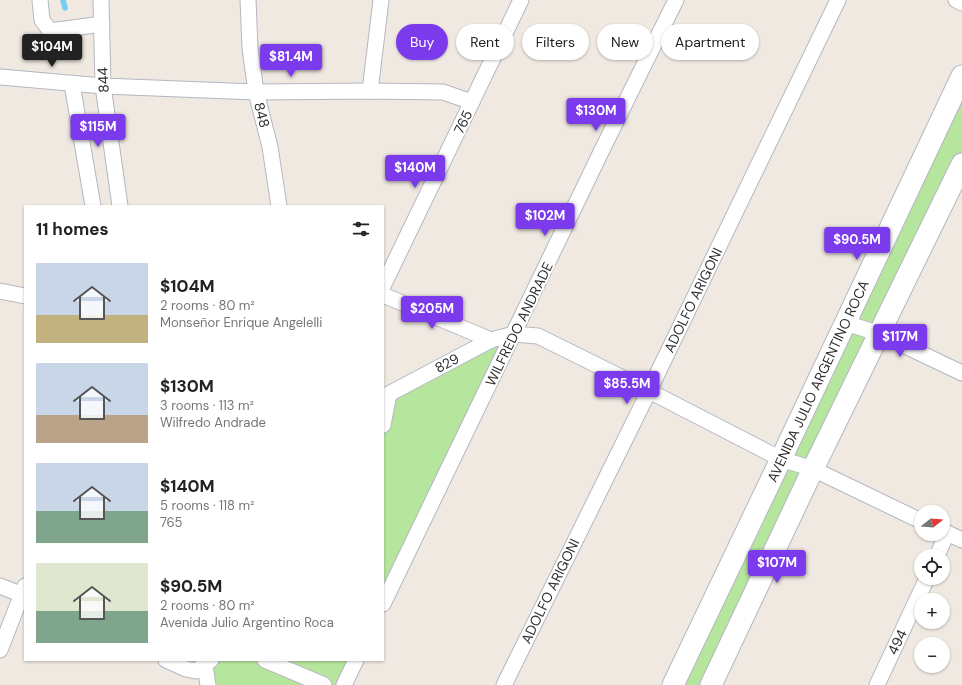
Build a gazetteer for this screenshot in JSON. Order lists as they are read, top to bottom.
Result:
{
  "streets": {
    "main road": ["AVENIDA JULIO ARGENTINO ROCA"],
    "street": [
      "844",
      "848",
      "765",
      "ADOLFO ARIGONI",
      "WILFREDO ANDRADE",
      "829",
      "494"
    ]
  },
  "crossings": [
    ["ADOLFO ARIGONI", "829"],
    ["WILFREDO ANDRADE", "829"],
    ["829", "AVENIDA JULIO ARGENTINO ROCA"]
  ],
  "north": "right",
  "page": {
    "chip": [
      "Buy",
      "Rent",
      "Filters",
      "New",
      "Apartment"
    ],
    "price": [
      "$104M",
      "$81.4M",
      "$130M",
      "$115M",
      "$140M",
      "$102M",
      "$90.5M",
      "$205M",
      "$117M",
      "$85.5M",
      "$107M"
    ],
    "heading": "11 homes",
    "list": [
      {
        "name": "$104M",
        "note": "2 rooms · 80 m² · Monseñor Enrique Angelelli"
      },
      {
        "name": "$130M",
        "note": "3 rooms · 113 m² · Wilfredo Andrade"
      },
      {
        "name": "$140M",
        "note": "5 rooms · 118 m² · 765"
      },
      {
        "name": "$90.5M",
        "note": "2 rooms · 80 m² · Avenida Julio Argentino Roca"
      }
    ],
    "map_buttons": ["+", "−"]
  }
}
